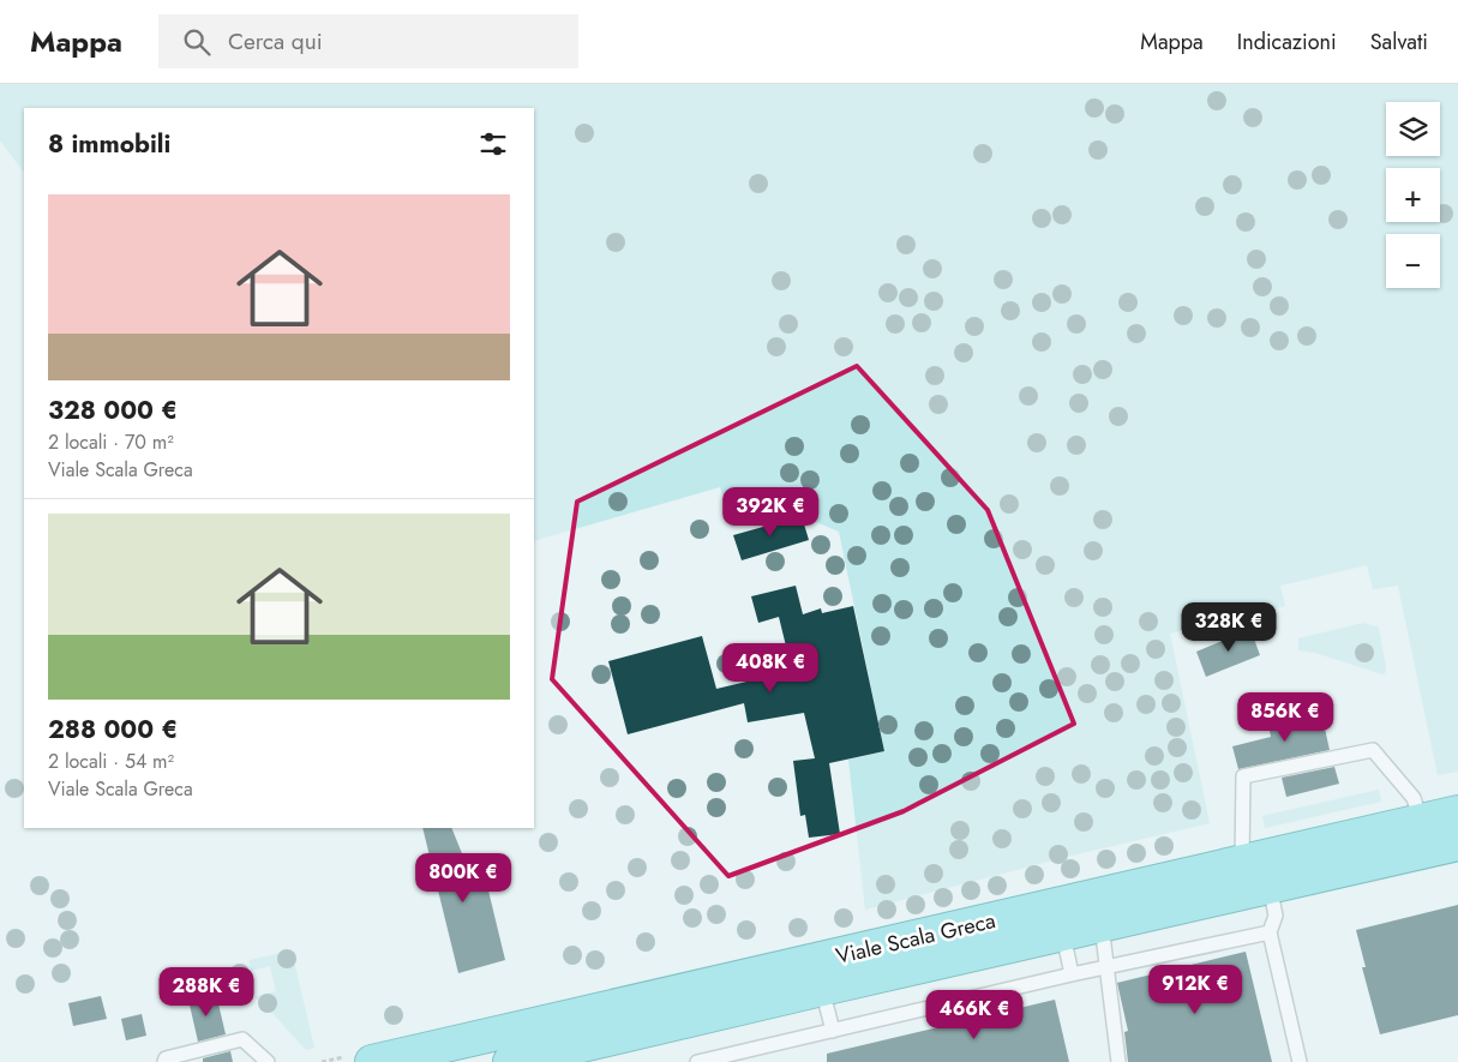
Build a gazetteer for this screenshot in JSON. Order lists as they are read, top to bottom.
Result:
{
  "streets": {
    "main road": ["Viale Scala Greca"]
  },
  "page": {
    "header": "Mappa",
    "search": "Cerca qui",
    "nav": ["Mappa", "Indicazioni", "Salvati"],
    "map_buttons": ["+", "−"],
    "heading": "8 immobili",
    "list": [
      {
        "name": "328 000 €",
        "note": "2 locali · 70 m² · Viale Scala Greca"
      },
      {
        "name": "288 000 €",
        "note": "2 locali · 54 m² · Viale Scala Greca"
      }
    ],
    "price": [
      "392K €",
      "328K €",
      "408K €",
      "856K €",
      "800K €",
      "912K €",
      "288K €",
      "466K €"
    ]
  }
}
